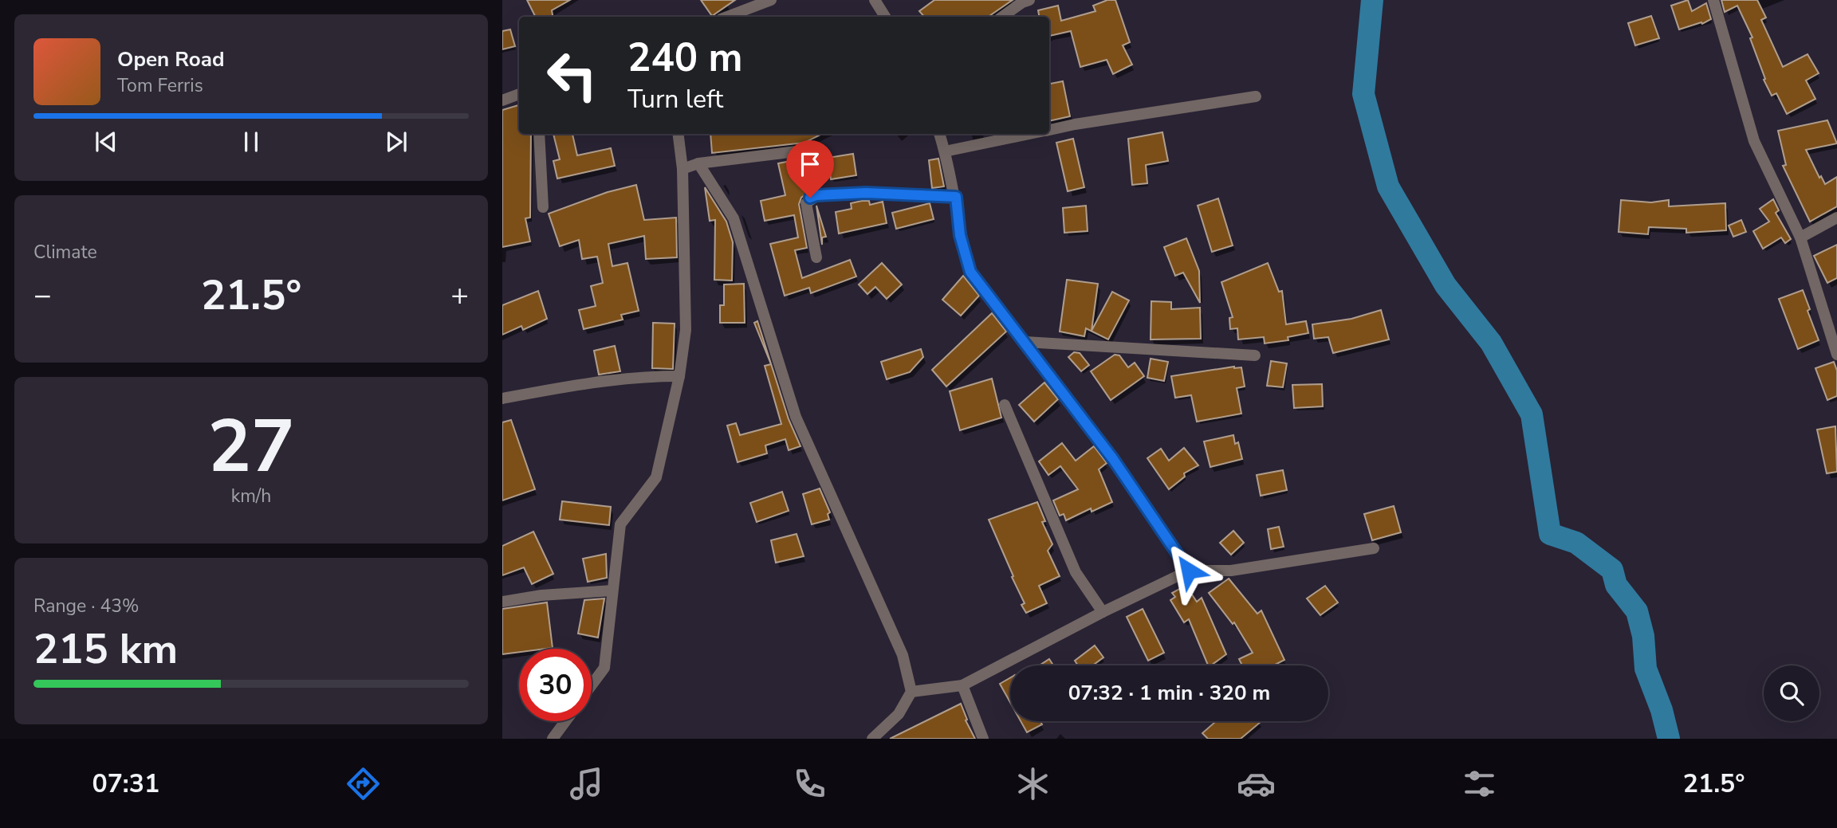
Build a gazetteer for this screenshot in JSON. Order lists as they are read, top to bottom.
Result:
{
  "page": {
    "turn": ["240 m", "Turn left"],
    "song": ["Open Road", "Tom Ferris"],
    "tile": [
      "Climate",
      ["27", "km/h"],
      ["Range · 43%", "215 km"]
    ],
    "heat": ["−", "21.5°", "+"],
    "limit": "30",
    "trip": "07:32 · 1 min · 320 m",
    "tabs": ["07:31", "21.5°"]
  }
}
